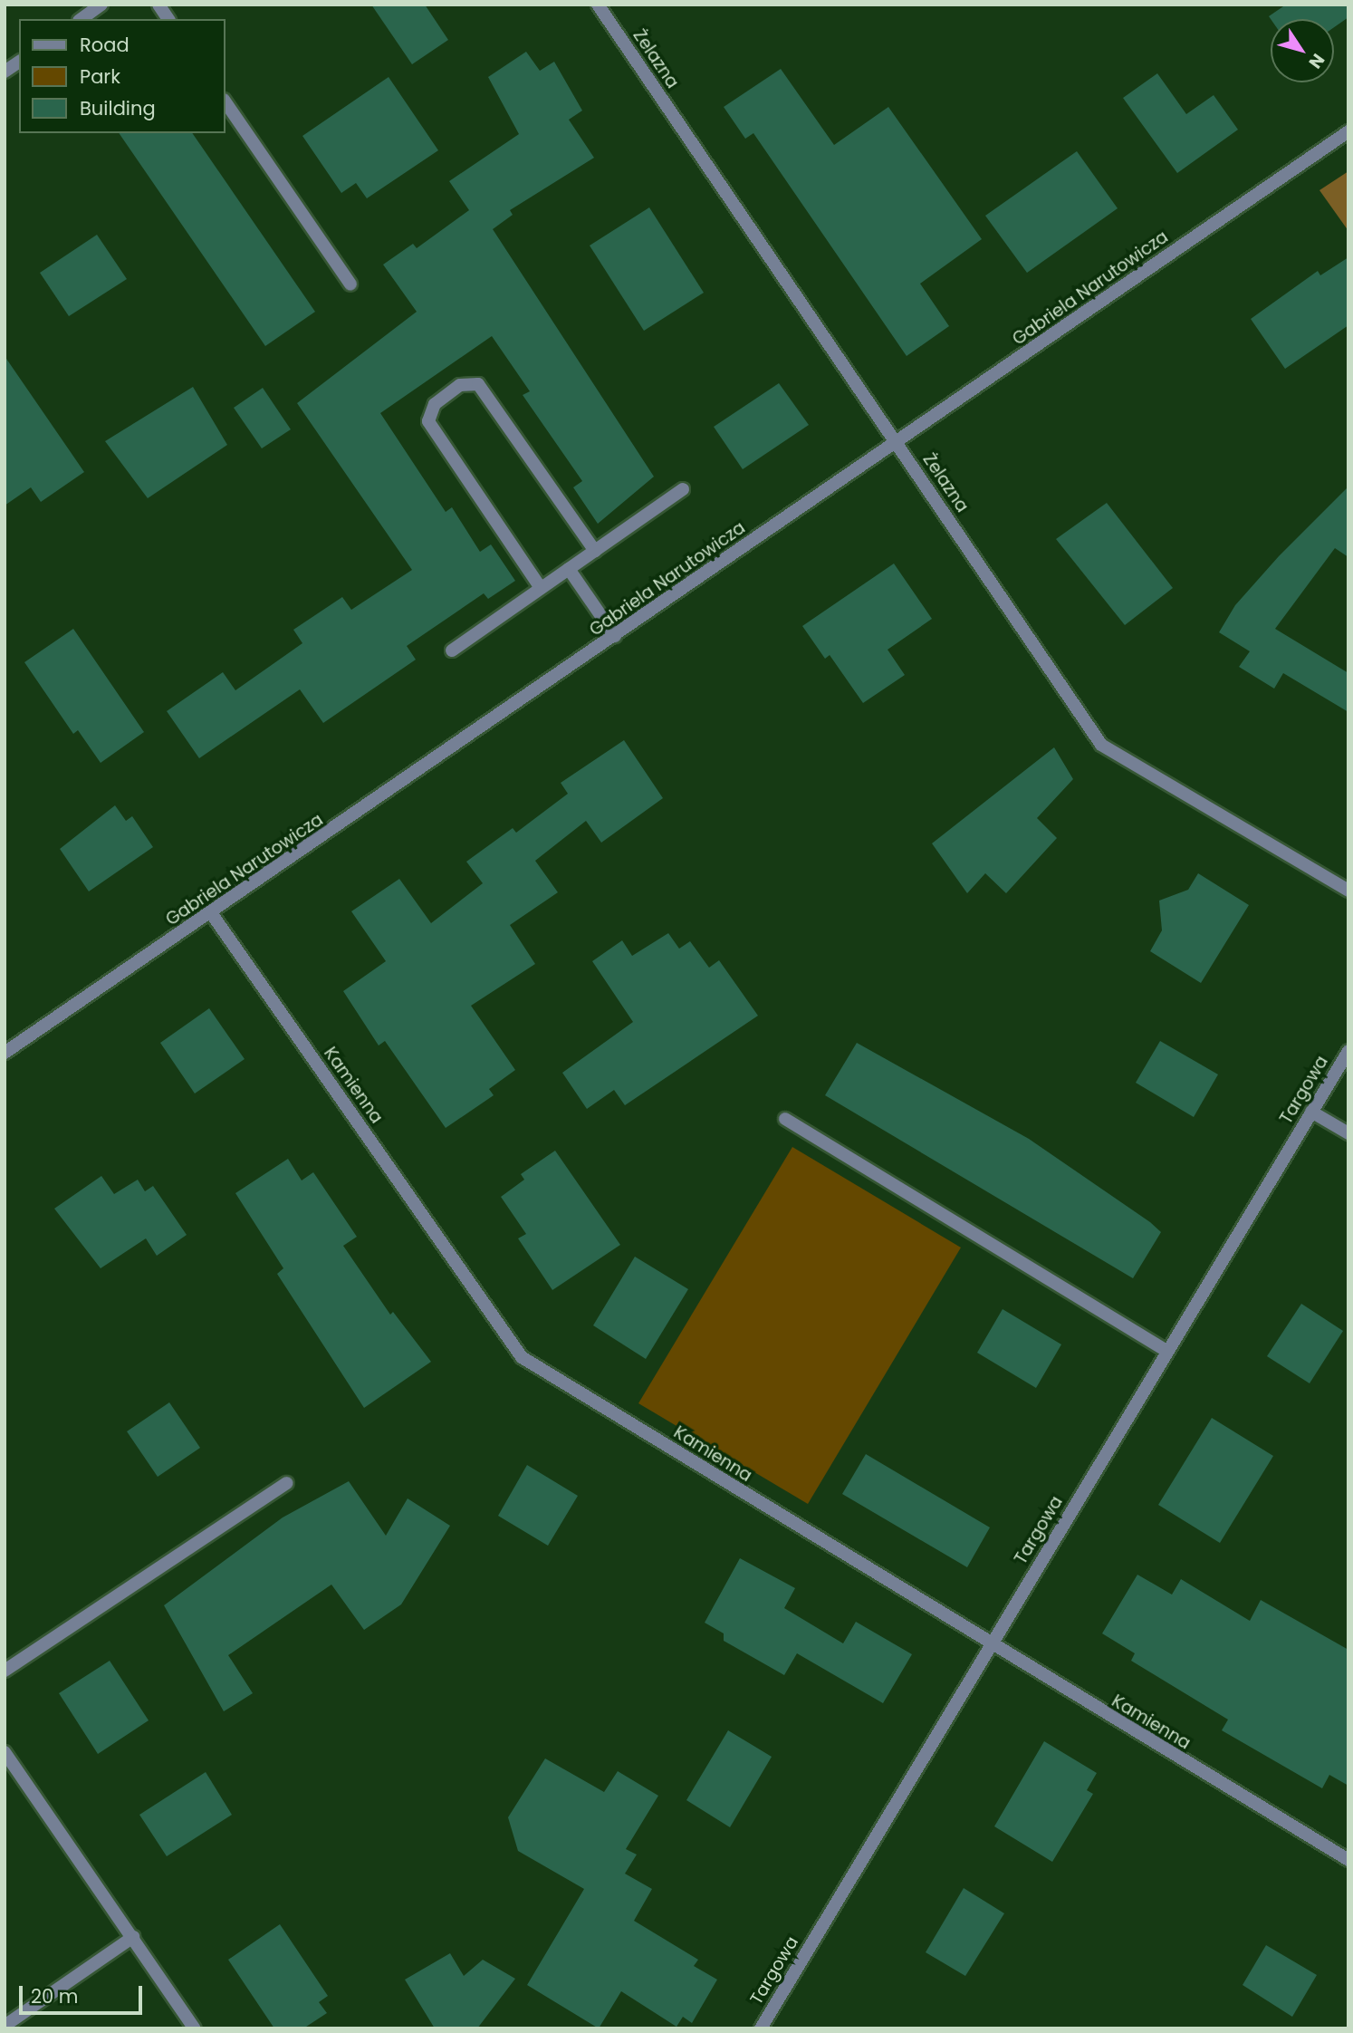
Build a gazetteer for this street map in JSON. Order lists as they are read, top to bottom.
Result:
{
  "streets": {
    "street": [
      "Żelazna",
      "Gabriela Narutowicza",
      "Kamienna",
      "Targowa"
    ]
  },
  "crossings": [
    ["Żelazna", "Gabriela Narutowicza"],
    ["Gabriela Narutowicza", "Kamienna"],
    ["Kamienna", "Targowa"]
  ],
  "legend": ["Road", "Park", "Building"],
  "scale_bar": "20 m",
  "north": "bottom right"
}
